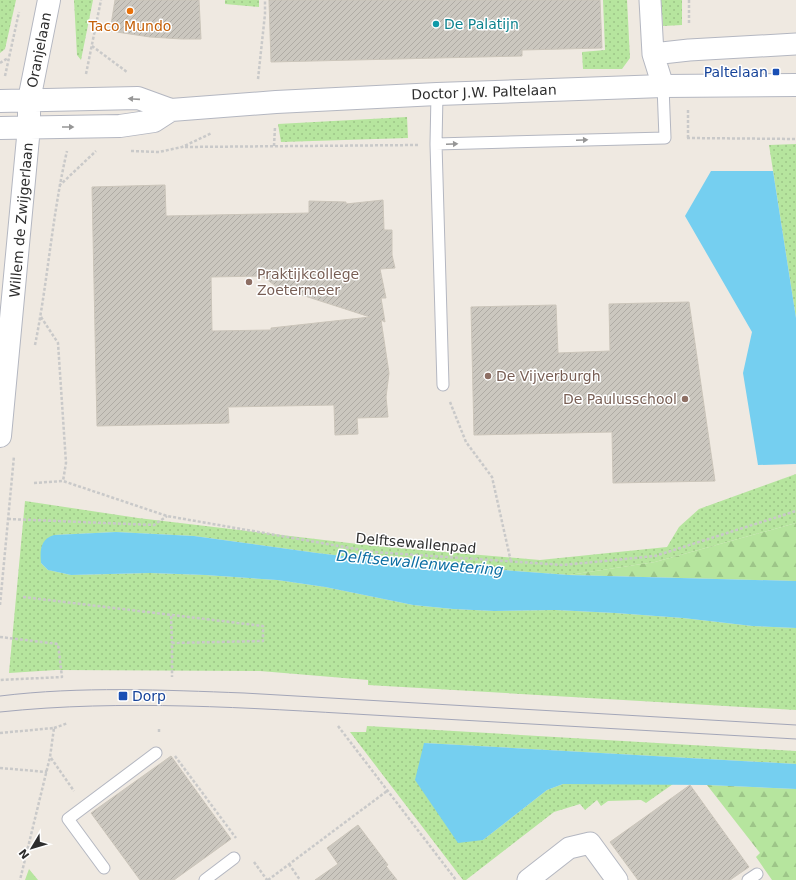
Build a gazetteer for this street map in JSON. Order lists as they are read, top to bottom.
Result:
{
  "streets": {
    "street": ["Oranjelaan", "Doctor J.W. Paltelaan", "Willem de Zwijgerlaan"],
    "path": ["Delftsewallenpad"]
  },
  "crossings": [
    ["Oranjelaan", "Doctor J.W. Paltelaan"],
    ["Oranjelaan", "Willem de Zwijgerlaan"],
    ["Doctor J.W. Paltelaan", "Willem de Zwijgerlaan"]
  ],
  "water": ["Delftsewallenwetering"],
  "places": {
    "other": [
      "Taco Mundo",
      "De Palatijn",
      "Praktijkcollege Zoetermeer",
      "De Vijverburgh",
      "De Paulusschool"
    ],
    "transit": ["Paltelaan", "Dorp"]
  },
  "north": "bottom left"
}
